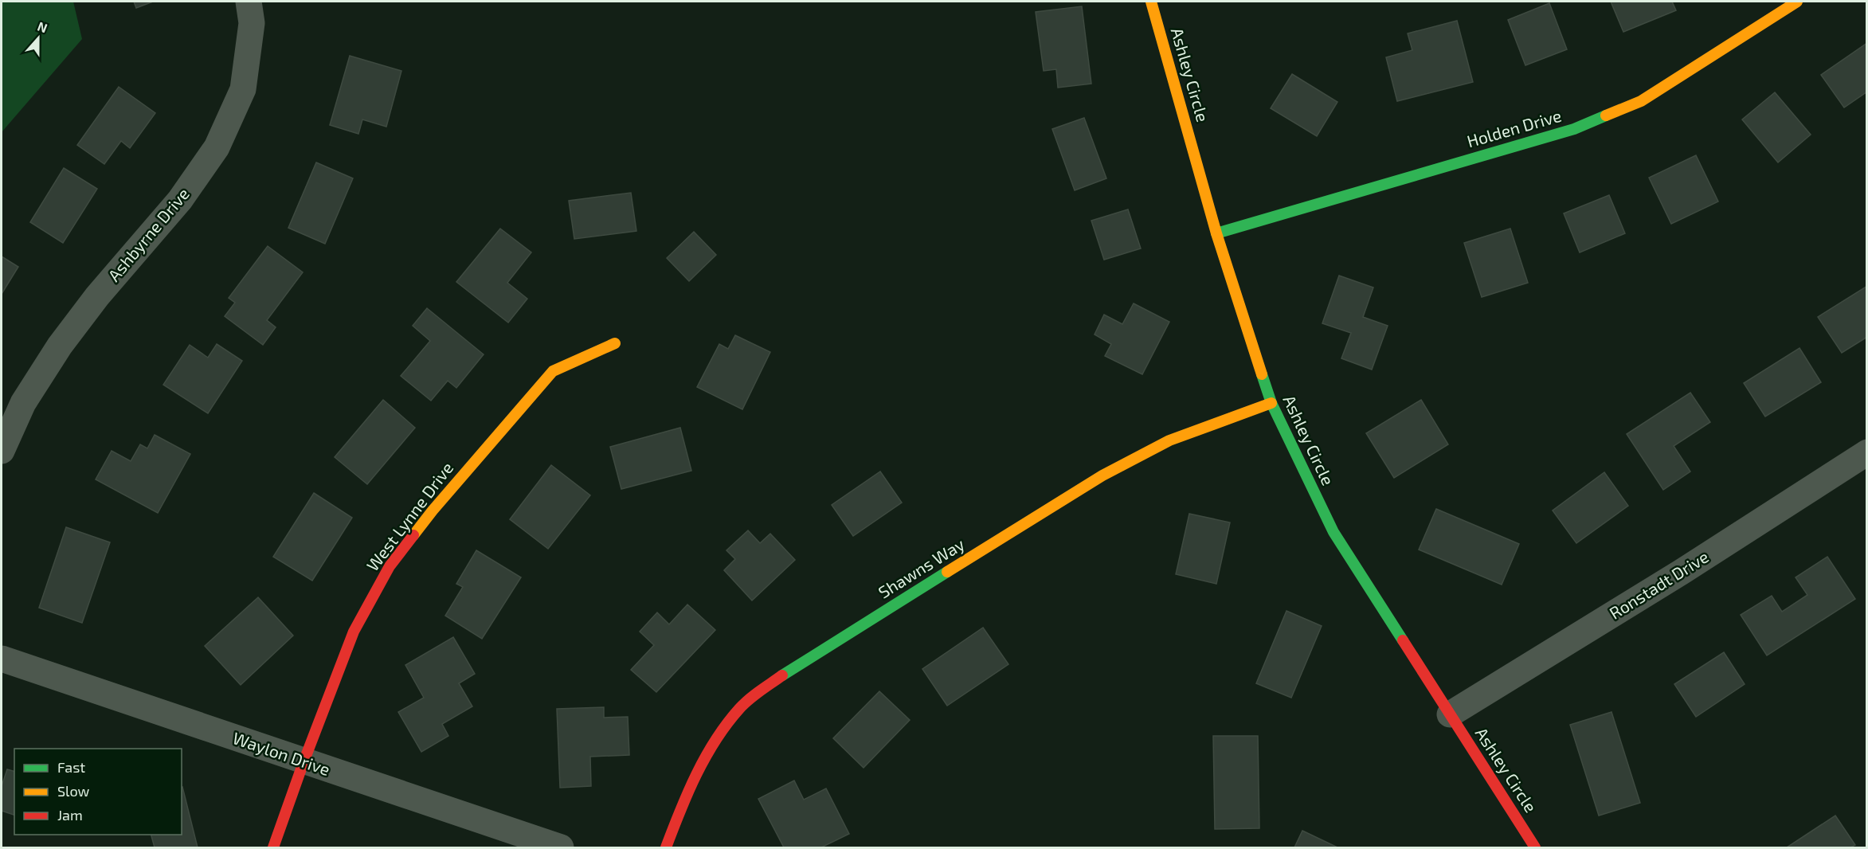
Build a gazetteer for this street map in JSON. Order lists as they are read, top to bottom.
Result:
{
  "streets": {
    "street": [
      "Ashley Circle",
      "Holden Drive",
      "Ashbyrne Drive",
      "West Lynne Drive",
      "Shawns Way",
      "Ronstadt Drive",
      "Waylon Drive"
    ]
  },
  "crossings": [
    ["Ashley Circle", "Holden Drive"],
    ["Ashley Circle", "Shawns Way"],
    ["Ashley Circle", "Ronstadt Drive"],
    ["West Lynne Drive", "Waylon Drive"]
  ],
  "legend": ["Fast", "Slow", "Jam"],
  "north": "top"
}
